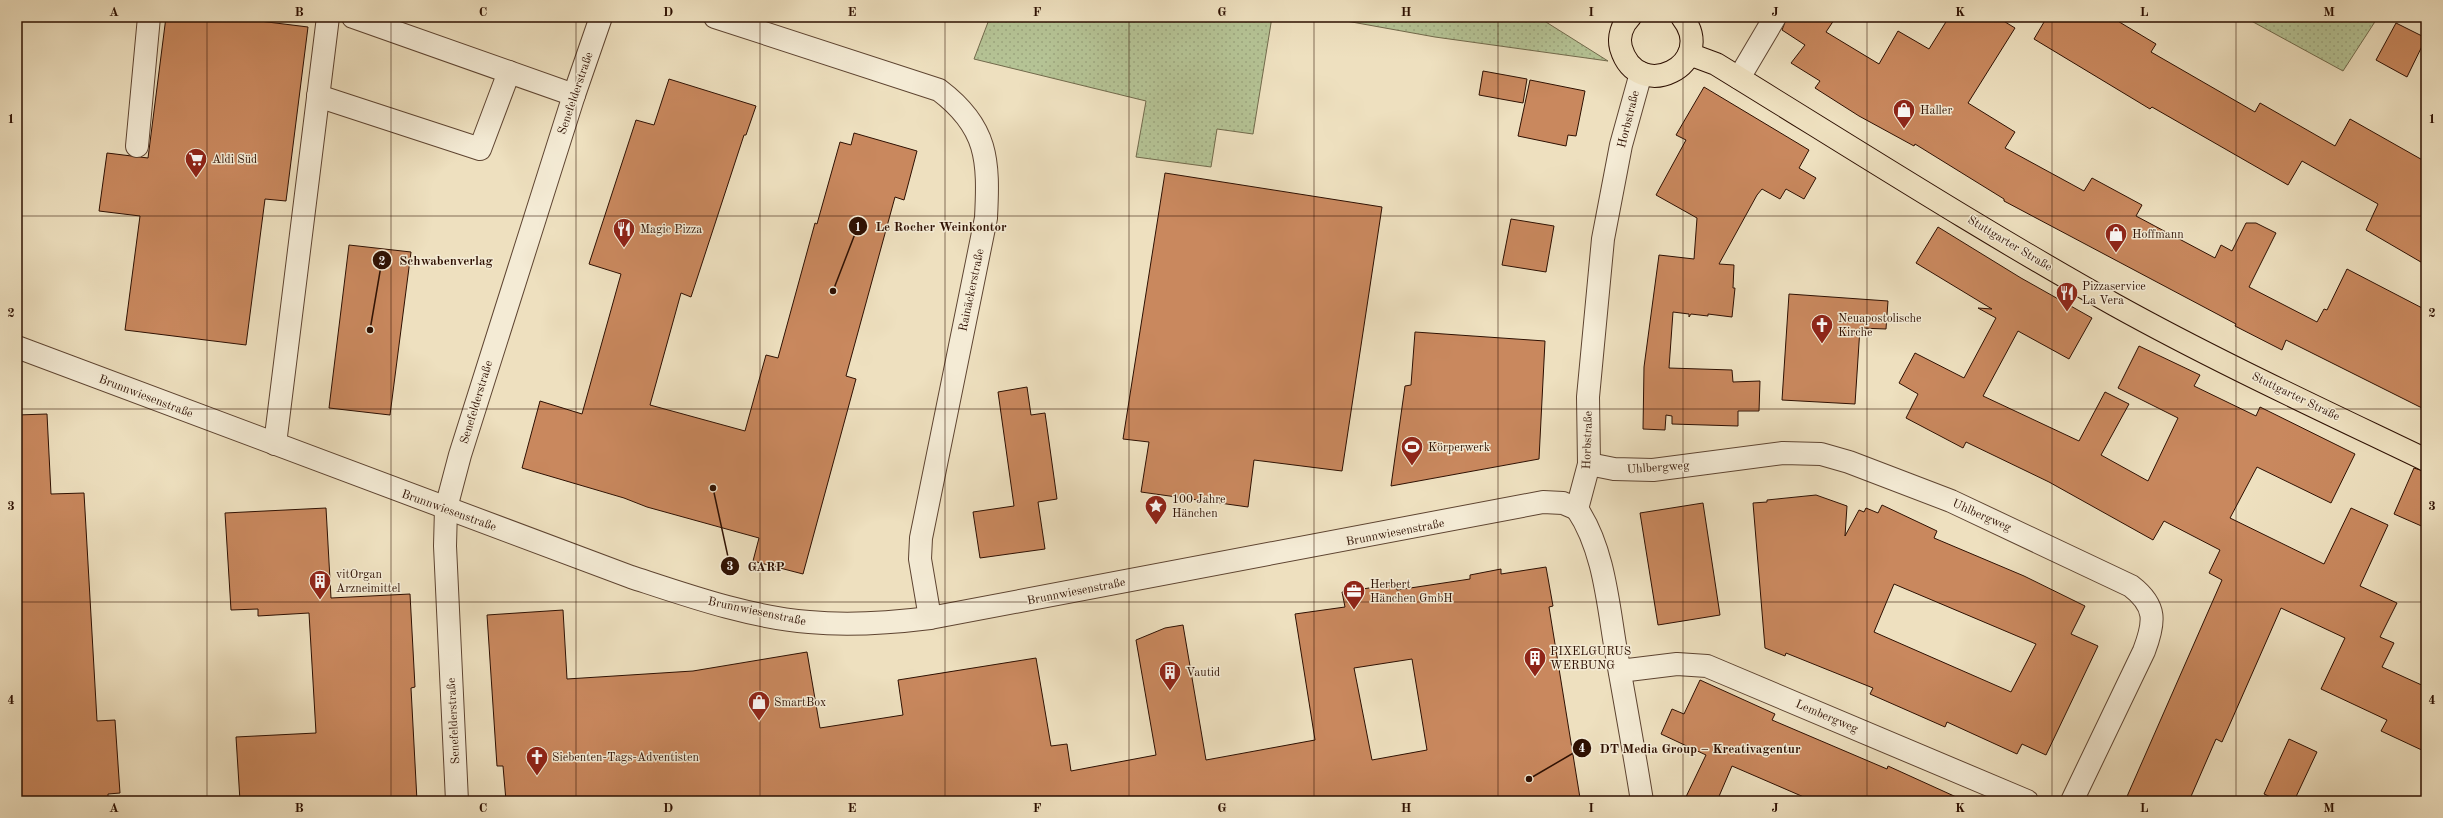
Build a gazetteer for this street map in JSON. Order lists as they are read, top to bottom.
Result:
{
  "streets": {
    "main road": ["Stuttgarter Straße"],
    "street": [
      "Senefelderstraße",
      "Horbstraße",
      "Rainäckerstraße",
      "Brunnwiesenstraße",
      "Uhlbergweg",
      "Lembergweg"
    ]
  },
  "crossings": [
    ["Senefelderstraße", "Brunnwiesenstraße"],
    ["Horbstraße", "Brunnwiesenstraße"],
    ["Horbstraße", "Uhlbergweg"],
    ["Rainäckerstraße", "Brunnwiesenstraße"]
  ],
  "places": {
    "shop": ["Haller", "Hoffmann", "SmartBox"],
    "supermarket": ["Aldi Süd"],
    "restaurant": ["Magic Pizza", "Pizzaservice La Vera"],
    "other": [
      "Le Rocher Weinkontor",
      "Schwabenverlag",
      "GARP",
      "DT Media Group – Kreativagentur"
    ],
    "church": ["Neuapostolische Kirche", "Siebenten-Tags-Adventisten"],
    "sports": ["Körperwerk"],
    "place": ["100 Jahre Hänchen"],
    "building": ["vitOrgan Arzneimittel", "PIXELGURUS WERBUNG", "Vautid"],
    "office": ["Herbert Hänchen GmbH"]
  },
  "grid": {
    "columns": [
      "A",
      "B",
      "C",
      "D",
      "E",
      "F",
      "G",
      "H",
      "I",
      "J",
      "K",
      "L",
      "M"
    ],
    "rows": [
      "1",
      "2",
      "3",
      "4"
    ]
  }
}
